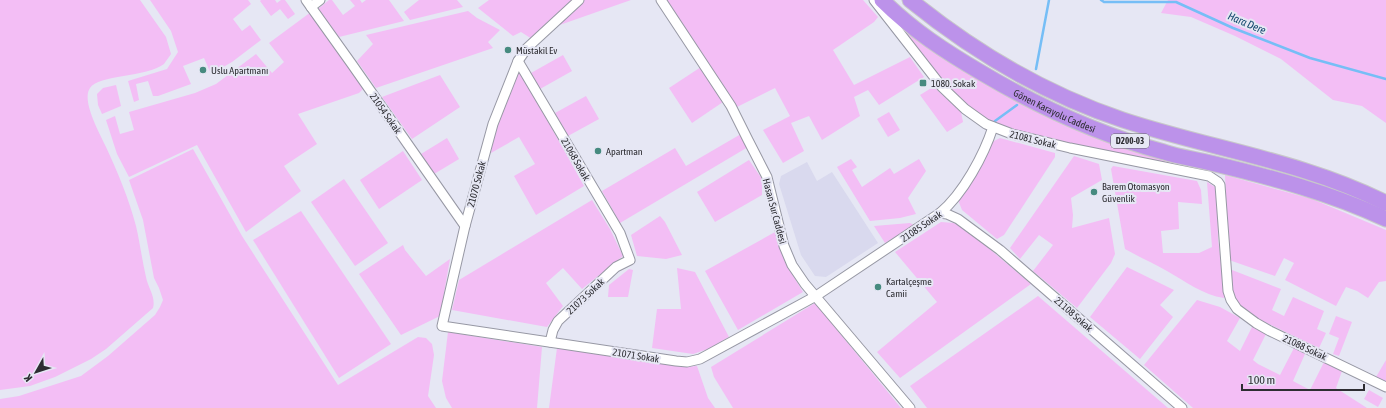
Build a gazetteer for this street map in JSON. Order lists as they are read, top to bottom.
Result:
{
  "streets": {
    "highway": ["Gönen Karayolu Caddesi", "D200-03"],
    "street": [
      "21054 Sokak",
      "21081 Sokak",
      "21068 Sokak",
      "21070 Sokak",
      "Hasan Sur Caddesi",
      "21085 Sokak",
      "21073 Sokak",
      "21108 Sokak",
      "21088 Sokak",
      "21071 Sokak"
    ]
  },
  "crossings": [
    ["21054 Sokak", "21070 Sokak"],
    ["21081 Sokak", "21085 Sokak"],
    ["21081 Sokak", "21088 Sokak"],
    ["21068 Sokak", "21070 Sokak"],
    ["21068 Sokak", "21073 Sokak"],
    ["21070 Sokak", "21071 Sokak"],
    ["Hasan Sur Caddesi", "21085 Sokak"],
    ["Hasan Sur Caddesi", "21071 Sokak"],
    ["21085 Sokak", "21108 Sokak"],
    ["21085 Sokak", "21071 Sokak"],
    ["21073 Sokak", "21071 Sokak"]
  ],
  "water": ["Hara Dere"],
  "places": {
    "other": [
      "Müstakil Ev",
      "Uslu Apartmanı",
      "Apartman",
      "Barem Otomasyon Güvenlik",
      "Kartalçeşme Camii"
    ],
    "transit": ["1080. Sokak"]
  },
  "scale_bar": "100 m",
  "north": "bottom left"
}
